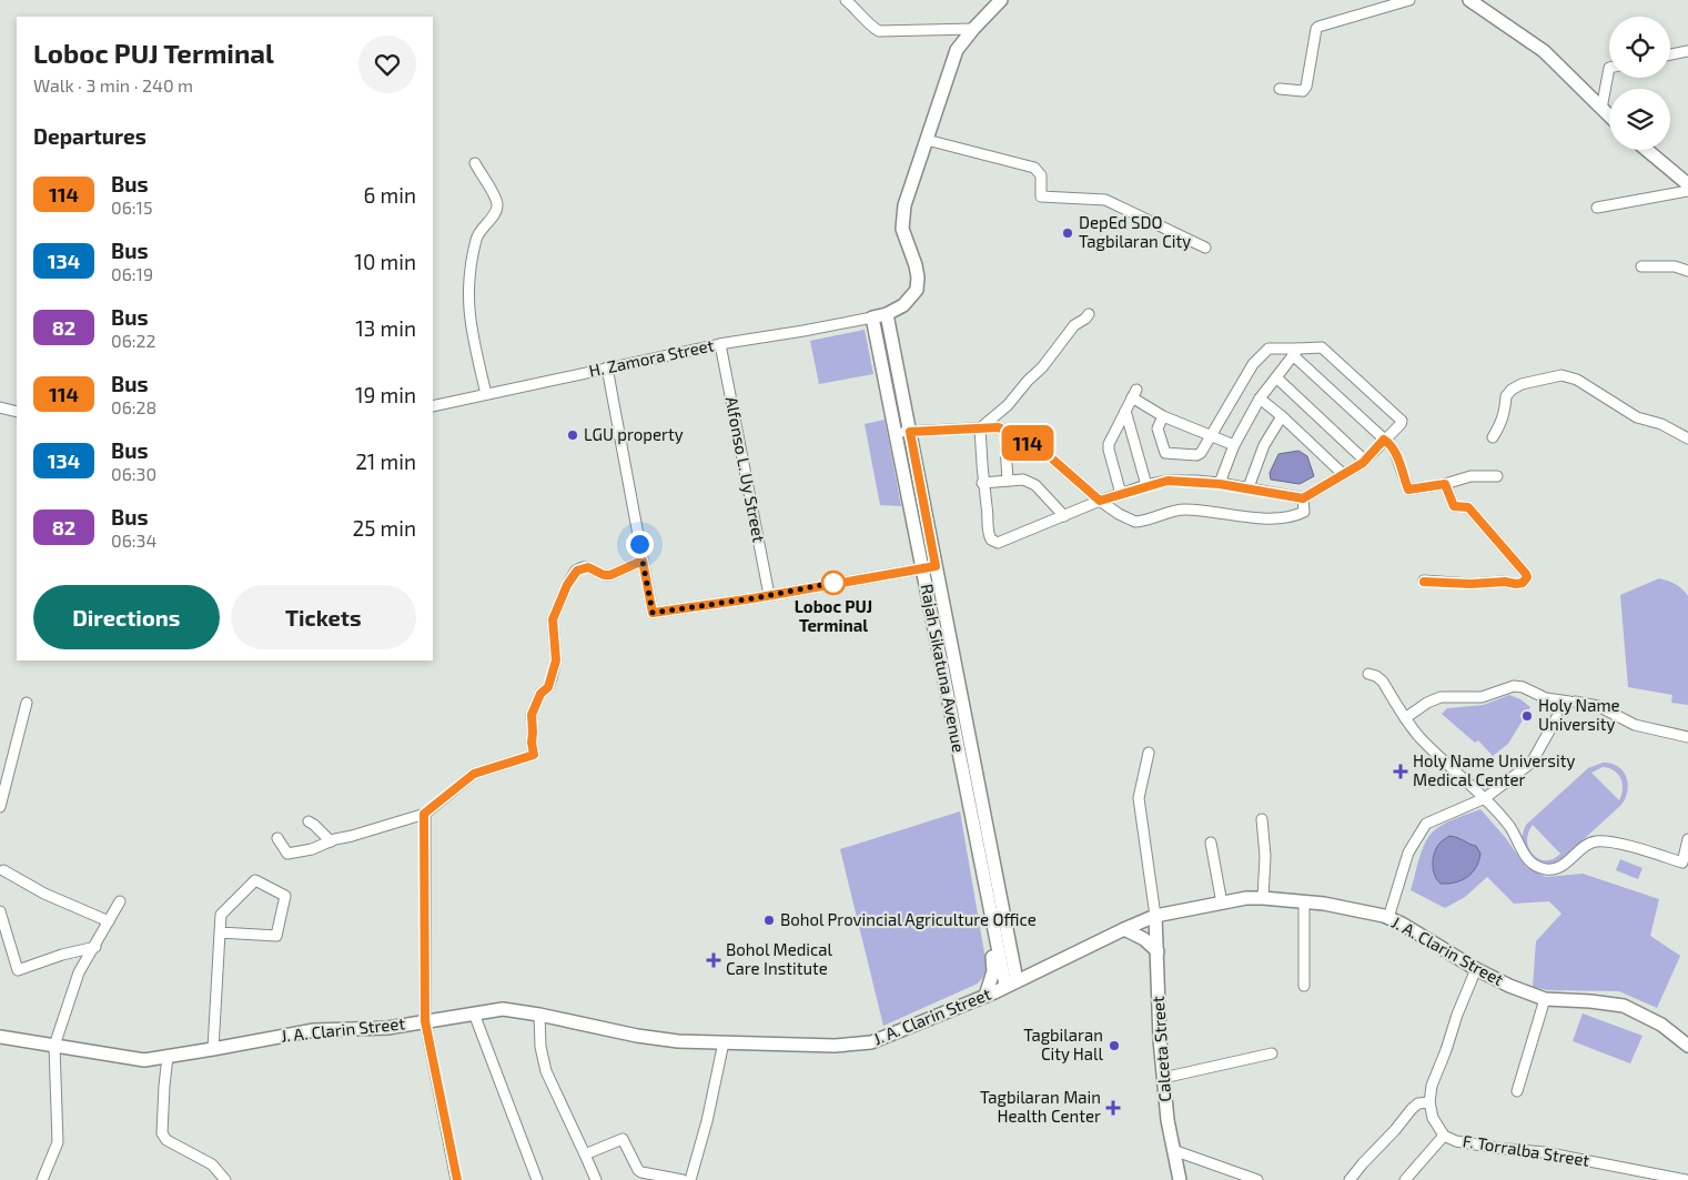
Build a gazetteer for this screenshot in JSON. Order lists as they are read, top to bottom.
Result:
{
  "streets": {
    "main road": ["Rajah Sikatuna Avenue", "J. A. Clarin Street", "Calceta Street"],
    "street": ["H. Zamora Street", "Alfonso L. Uy Street", "F. Torralba Street"]
  },
  "crossings": [
    ["H. Zamora Street", "Alfonso L. Uy Street"],
    ["H. Zamora Street", "Rajah Sikatuna Avenue"],
    ["Rajah Sikatuna Avenue", "J. A. Clarin Street"],
    ["J. A. Clarin Street", "Calceta Street"]
  ],
  "places": {
    "other": [
      "DepEd SDO Tagbilaran City",
      "LGU property",
      "Loboc PUJ Terminal",
      "Holy Name University",
      "Bohol Provincial Agriculture Office",
      "Tagbilaran City Hall"
    ],
    "health": ["Holy Name University Medical Center", "Bohol Medical Care Institute", "Tagbilaran Main Health Center"]
  },
  "lines": ["bus line 114"],
  "page": {
    "on_map": "114",
    "heading": [
      ["Loboc PUJ Terminal", "Walk · 3 min · 240 m"],
      "Departures"
    ],
    "list": [
      {
        "mark": "114",
        "name": "Bus",
        "note": "06:15",
        "value": "6 min"
      },
      {
        "mark": "134",
        "name": "Bus",
        "note": "06:19",
        "value": "10 min"
      },
      {
        "mark": "82",
        "name": "Bus",
        "note": "06:22",
        "value": "13 min"
      },
      {
        "mark": "114",
        "name": "Bus",
        "note": "06:28",
        "value": "19 min"
      },
      {
        "mark": "134",
        "name": "Bus",
        "note": "06:30",
        "value": "21 min"
      },
      {
        "mark": "82",
        "name": "Bus",
        "note": "06:34",
        "value": "25 min"
      }
    ],
    "buttons": ["Directions", "Tickets"]
  }
}
